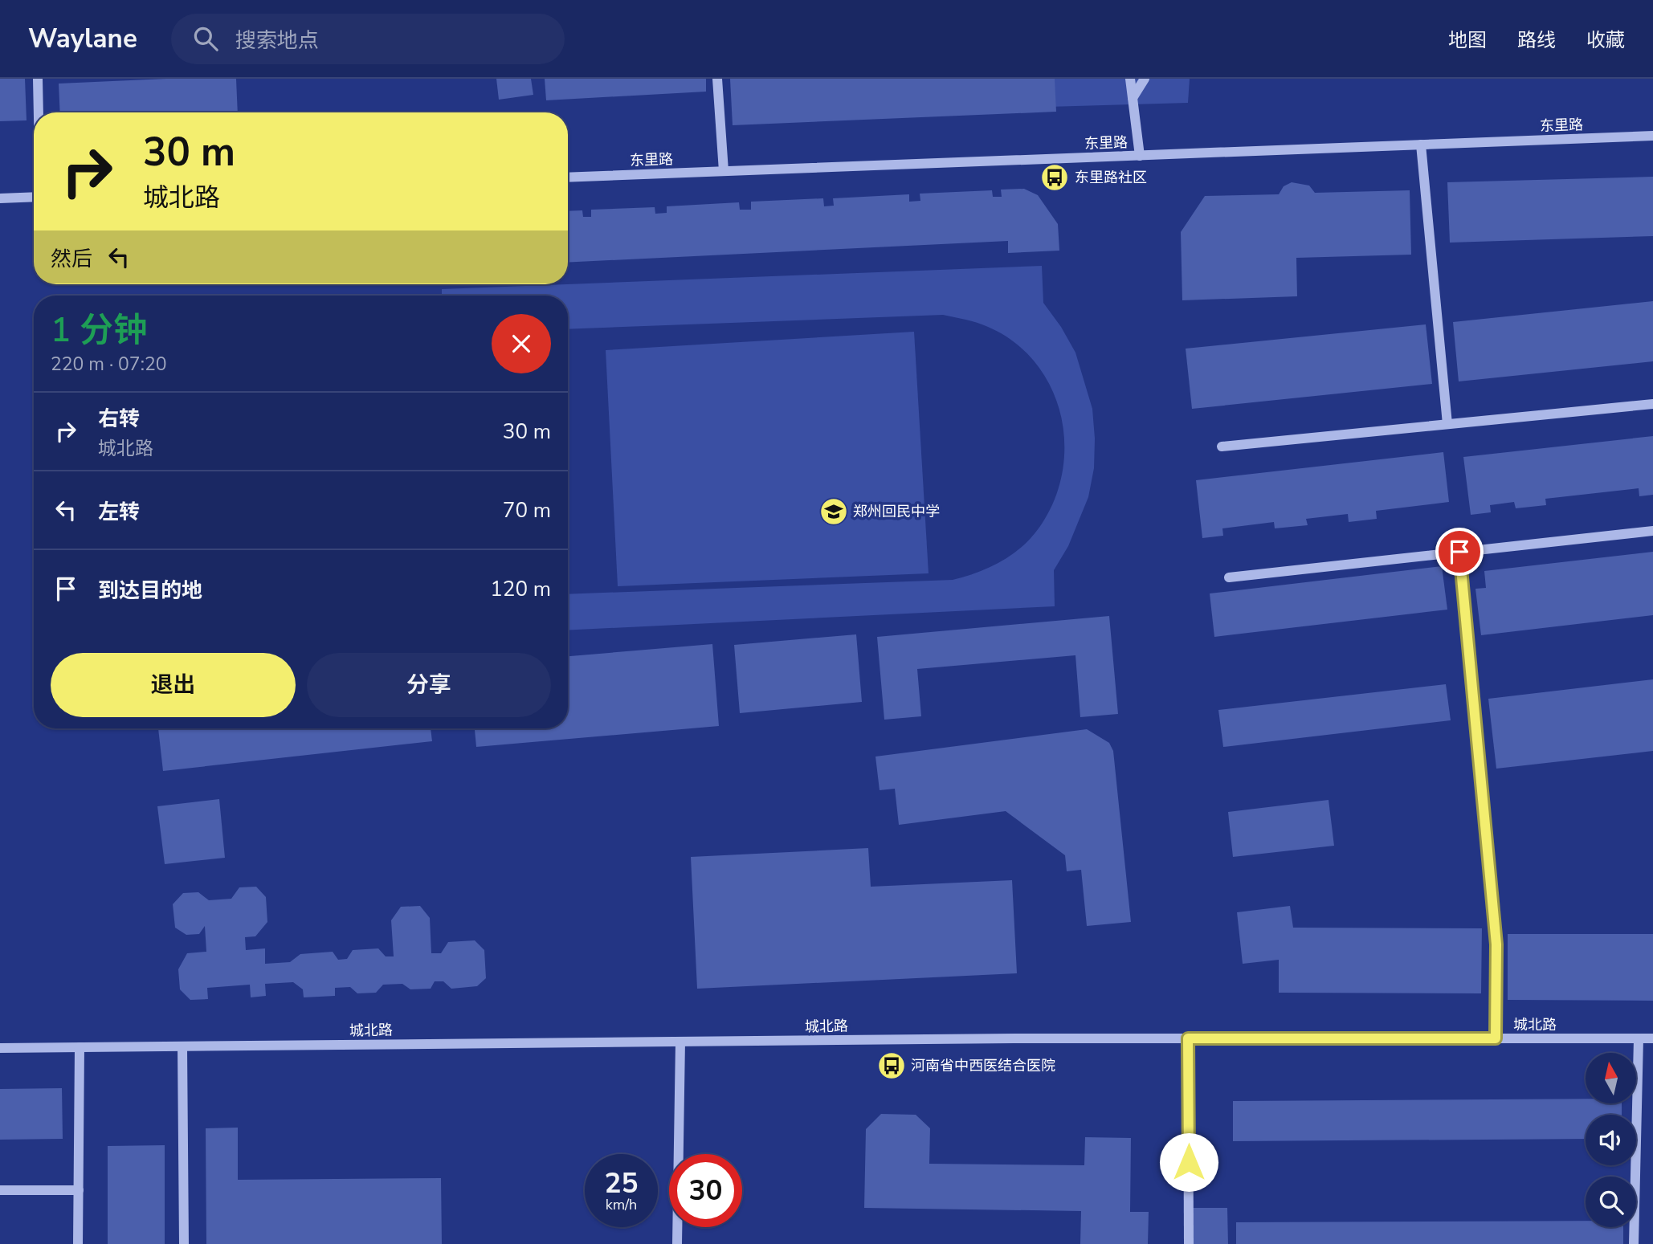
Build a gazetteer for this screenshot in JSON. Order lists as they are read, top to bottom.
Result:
{
  "streets": {
    "street": ["东里路", "城北路"]
  },
  "places": {
    "bus stop": ["东里路社区", "河南省中西医结合医院"],
    "school or university": ["郑州回民中学"]
  },
  "north": "top",
  "page": {
    "header": "Waylane",
    "search": "搜索地点",
    "nav": ["地图", "路线", "收藏"],
    "turn": ["30 m", "城北路"],
    "then": "然后",
    "heading": ["1 分钟", "220 m · 07:20"],
    "list": [
      {
        "name": "右转",
        "note": "城北路",
        "value": "30 m"
      },
      {
        "name": "左转",
        "value": "70 m"
      },
      {
        "name": "到达目的地",
        "value": "120 m"
      }
    ],
    "buttons": ["退出", "分享"],
    "speed": "25 km/h",
    "limit": "30"
  }
}
